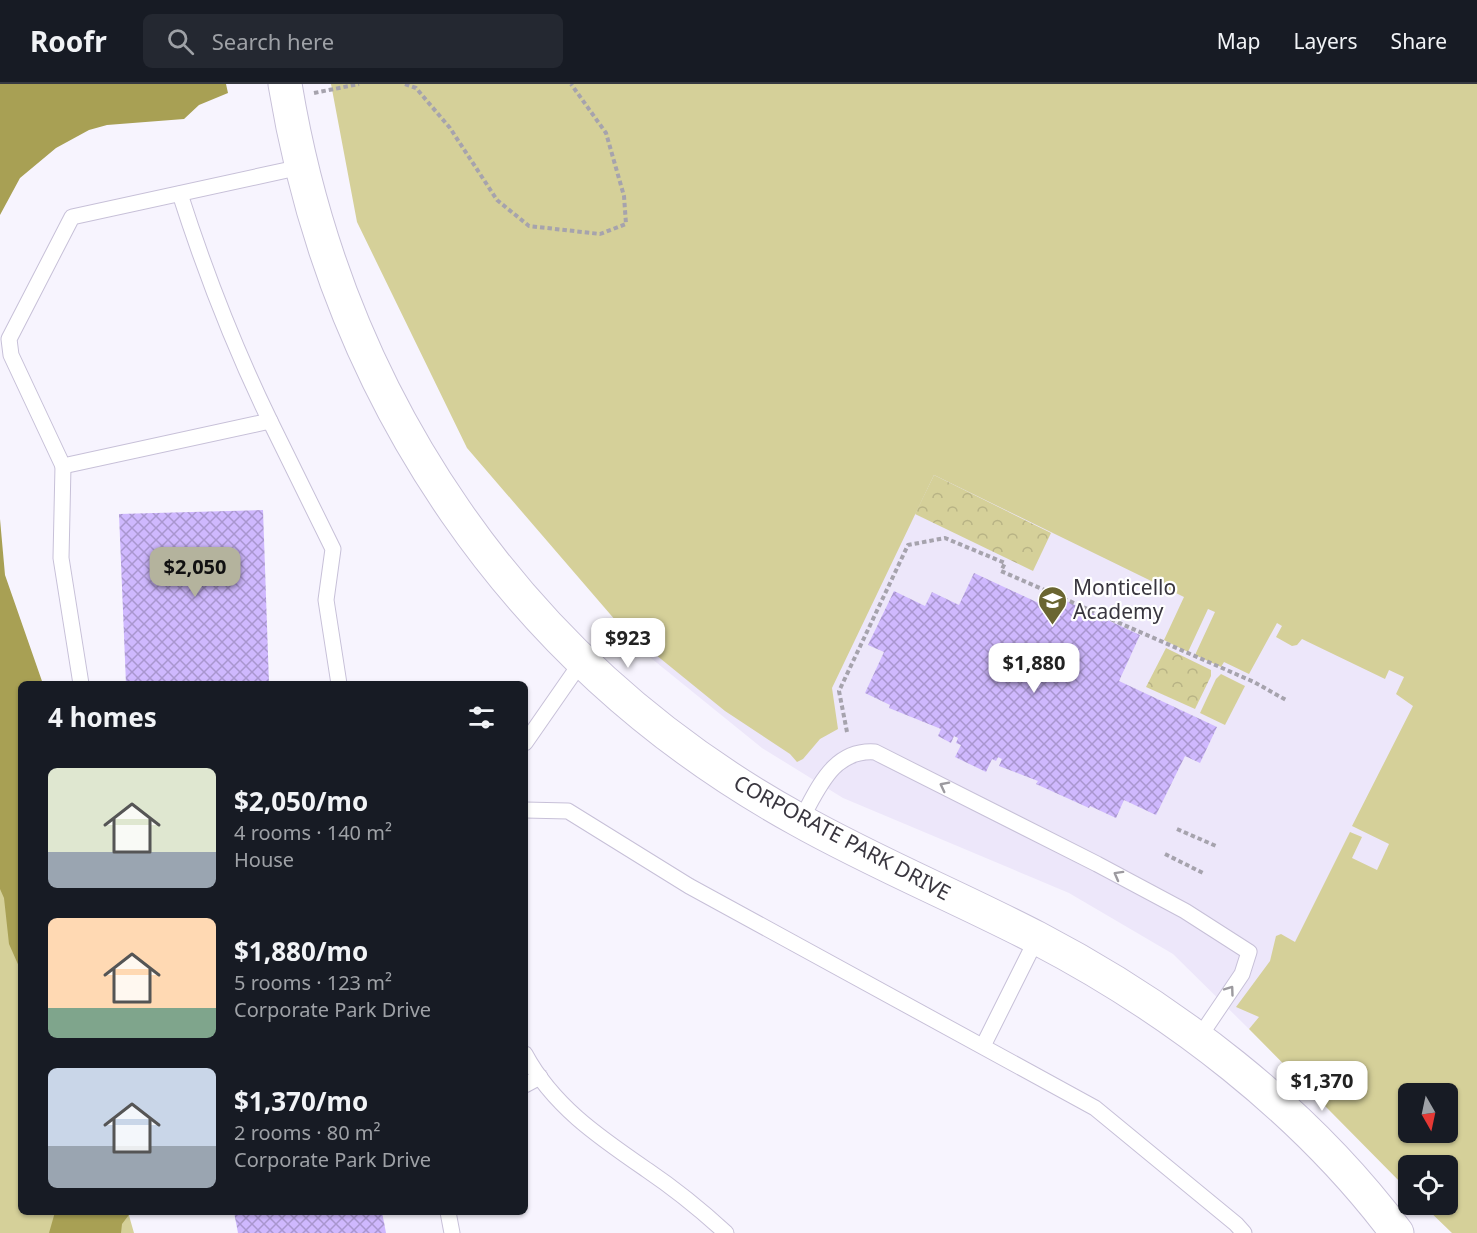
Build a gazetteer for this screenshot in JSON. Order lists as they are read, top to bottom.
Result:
{
  "streets": {
    "street": ["CORPORATE PARK DRIVE"]
  },
  "places": {
    "school or university": ["Monticello Academy"]
  },
  "north": "bottom",
  "page": {
    "header": "Roofr",
    "search": "Search here",
    "nav": ["Map", "Layers", "Share"],
    "price": [
      "$2,050",
      "$923",
      "$1,880",
      "$1,370"
    ],
    "heading": "4 homes",
    "list": [
      {
        "name": "$2,050/mo",
        "note": "4 rooms · 140 m² · House"
      },
      {
        "name": "$1,880/mo",
        "note": "5 rooms · 123 m² · Corporate Park Drive"
      },
      {
        "name": "$1,370/mo",
        "note": "2 rooms · 80 m² · Corporate Park Drive"
      }
    ]
  }
}
